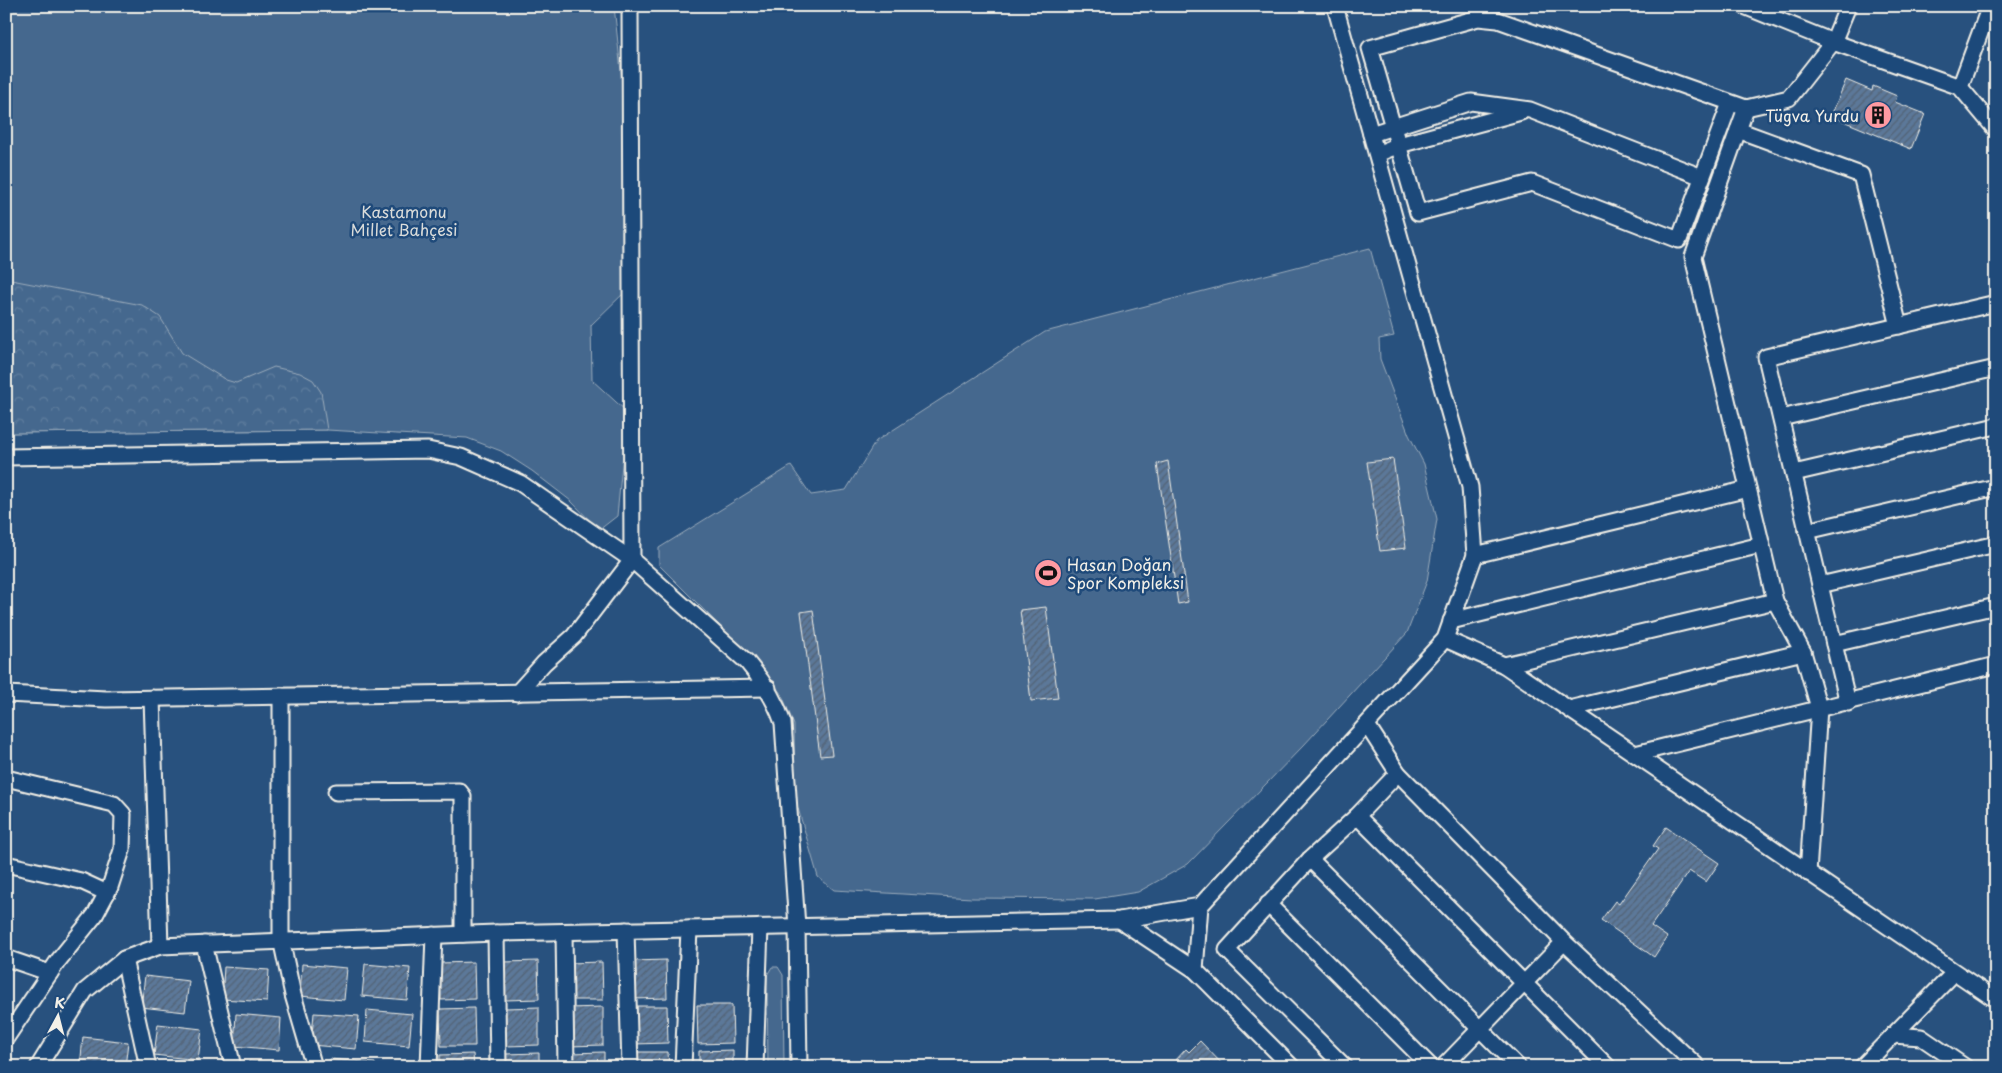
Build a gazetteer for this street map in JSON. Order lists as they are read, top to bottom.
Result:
{
  "parks": ["Kastamonu Millet Bahçesi"],
  "places": {
    "building": ["Tügva Yurdu"],
    "sports": ["Hasan Doğan Spor Kompleksi"]
  },
  "north": "top"
}
